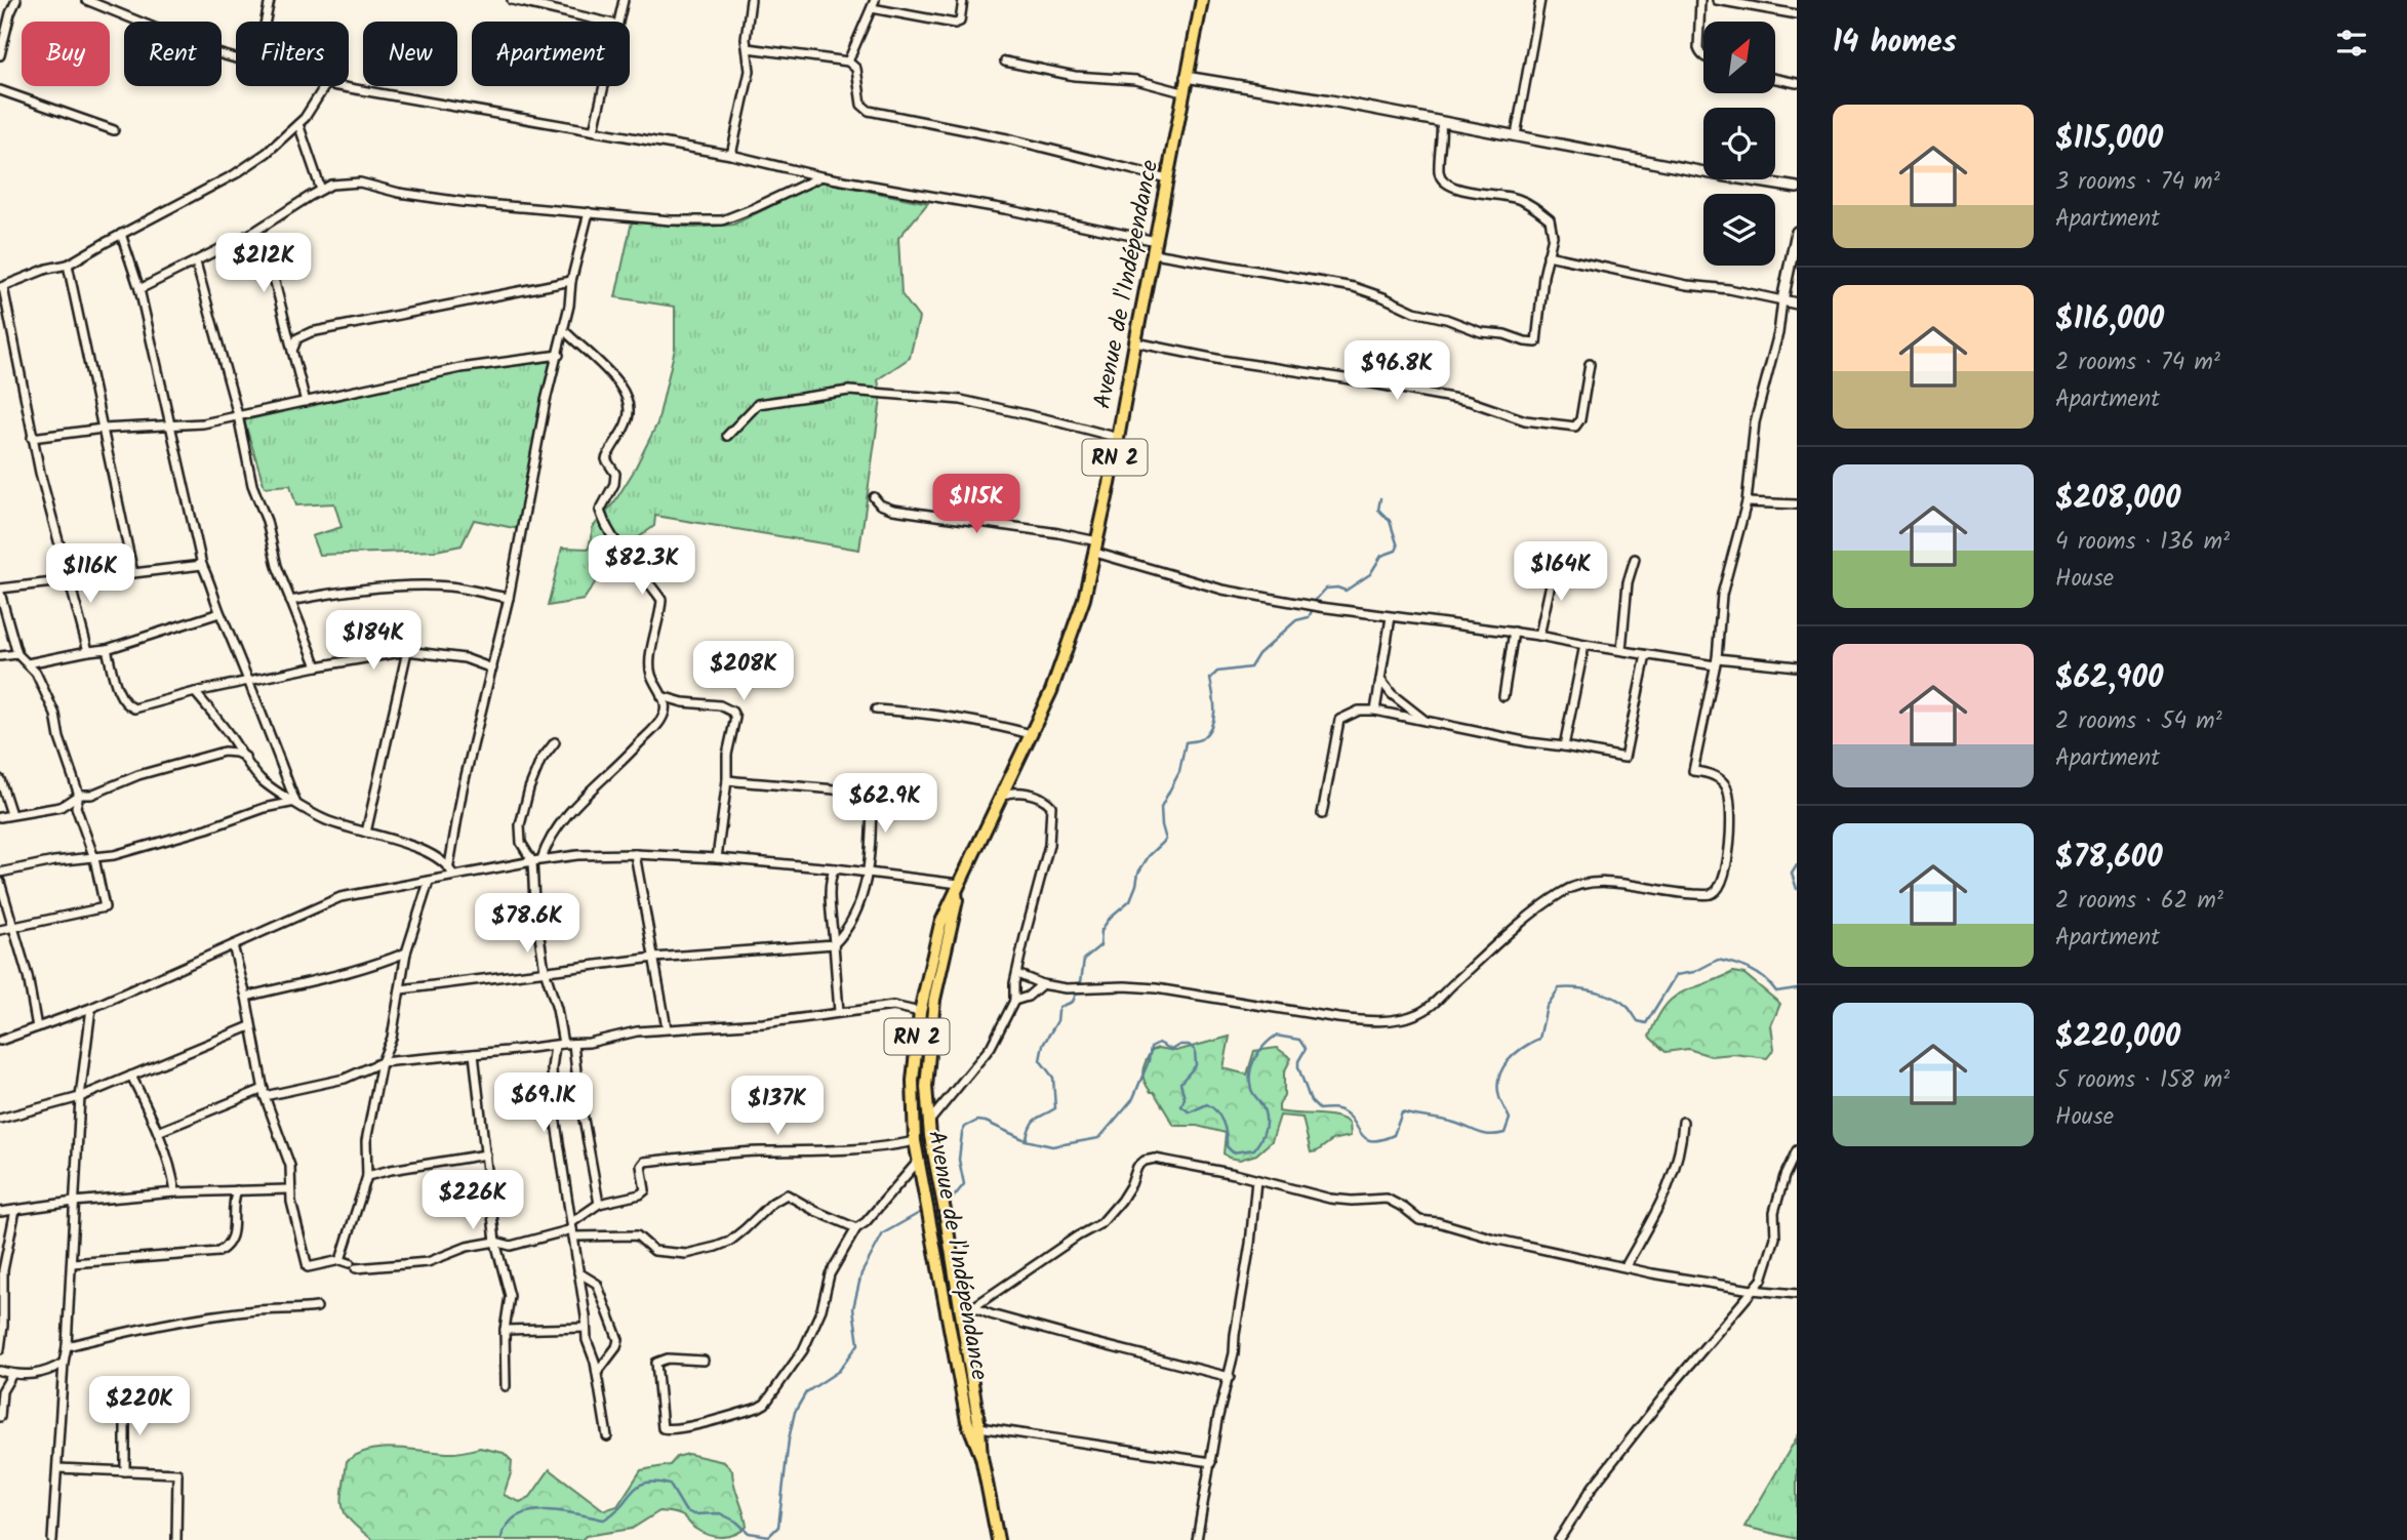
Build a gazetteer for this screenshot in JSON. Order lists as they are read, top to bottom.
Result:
{
  "streets": {
    "main road": ["Avenue de l'Indépendance", "RN 2"]
  },
  "north": "top right",
  "page": {
    "heading": "14 homes",
    "chip": [
      "Buy",
      "Rent",
      "Filters",
      "New",
      "Apartment"
    ],
    "list": [
      {
        "name": "$115,000",
        "note": "3 rooms · 74 m² · Apartment"
      },
      {
        "name": "$116,000",
        "note": "2 rooms · 74 m² · Apartment"
      },
      {
        "name": "$208,000",
        "note": "4 rooms · 136 m² · House"
      },
      {
        "name": "$62,900",
        "note": "2 rooms · 54 m² · Apartment"
      },
      {
        "name": "$78,600",
        "note": "2 rooms · 62 m² · Apartment"
      },
      {
        "name": "$220,000",
        "note": "5 rooms · 158 m² · House"
      }
    ],
    "price": [
      "$212K",
      "$96.8K",
      "$115K",
      "$82.3K",
      "$164K",
      "$116K",
      "$184K",
      "$208K",
      "$62.9K",
      "$78.6K",
      "$69.1K",
      "$137K",
      "$226K",
      "$220K"
    ]
  }
}
